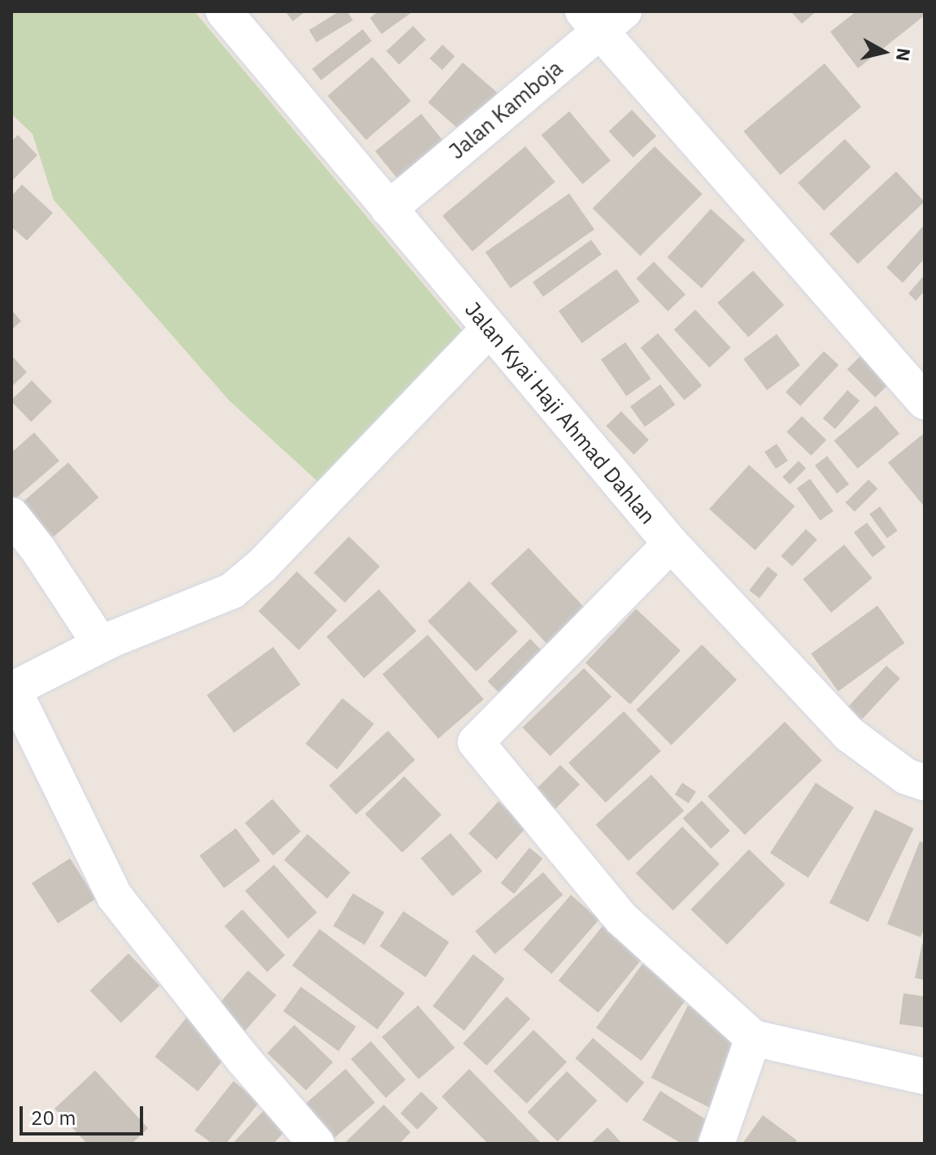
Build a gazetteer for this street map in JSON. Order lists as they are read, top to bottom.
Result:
{
  "streets": {
    "street": ["Jalan Kamboja", "Jalan Kyai Haji Ahmad Dahlan"]
  },
  "crossings": [
    ["Jalan Kamboja", "Jalan Kyai Haji Ahmad Dahlan"]
  ],
  "scale_bar": "20 m",
  "north": "right"
}
